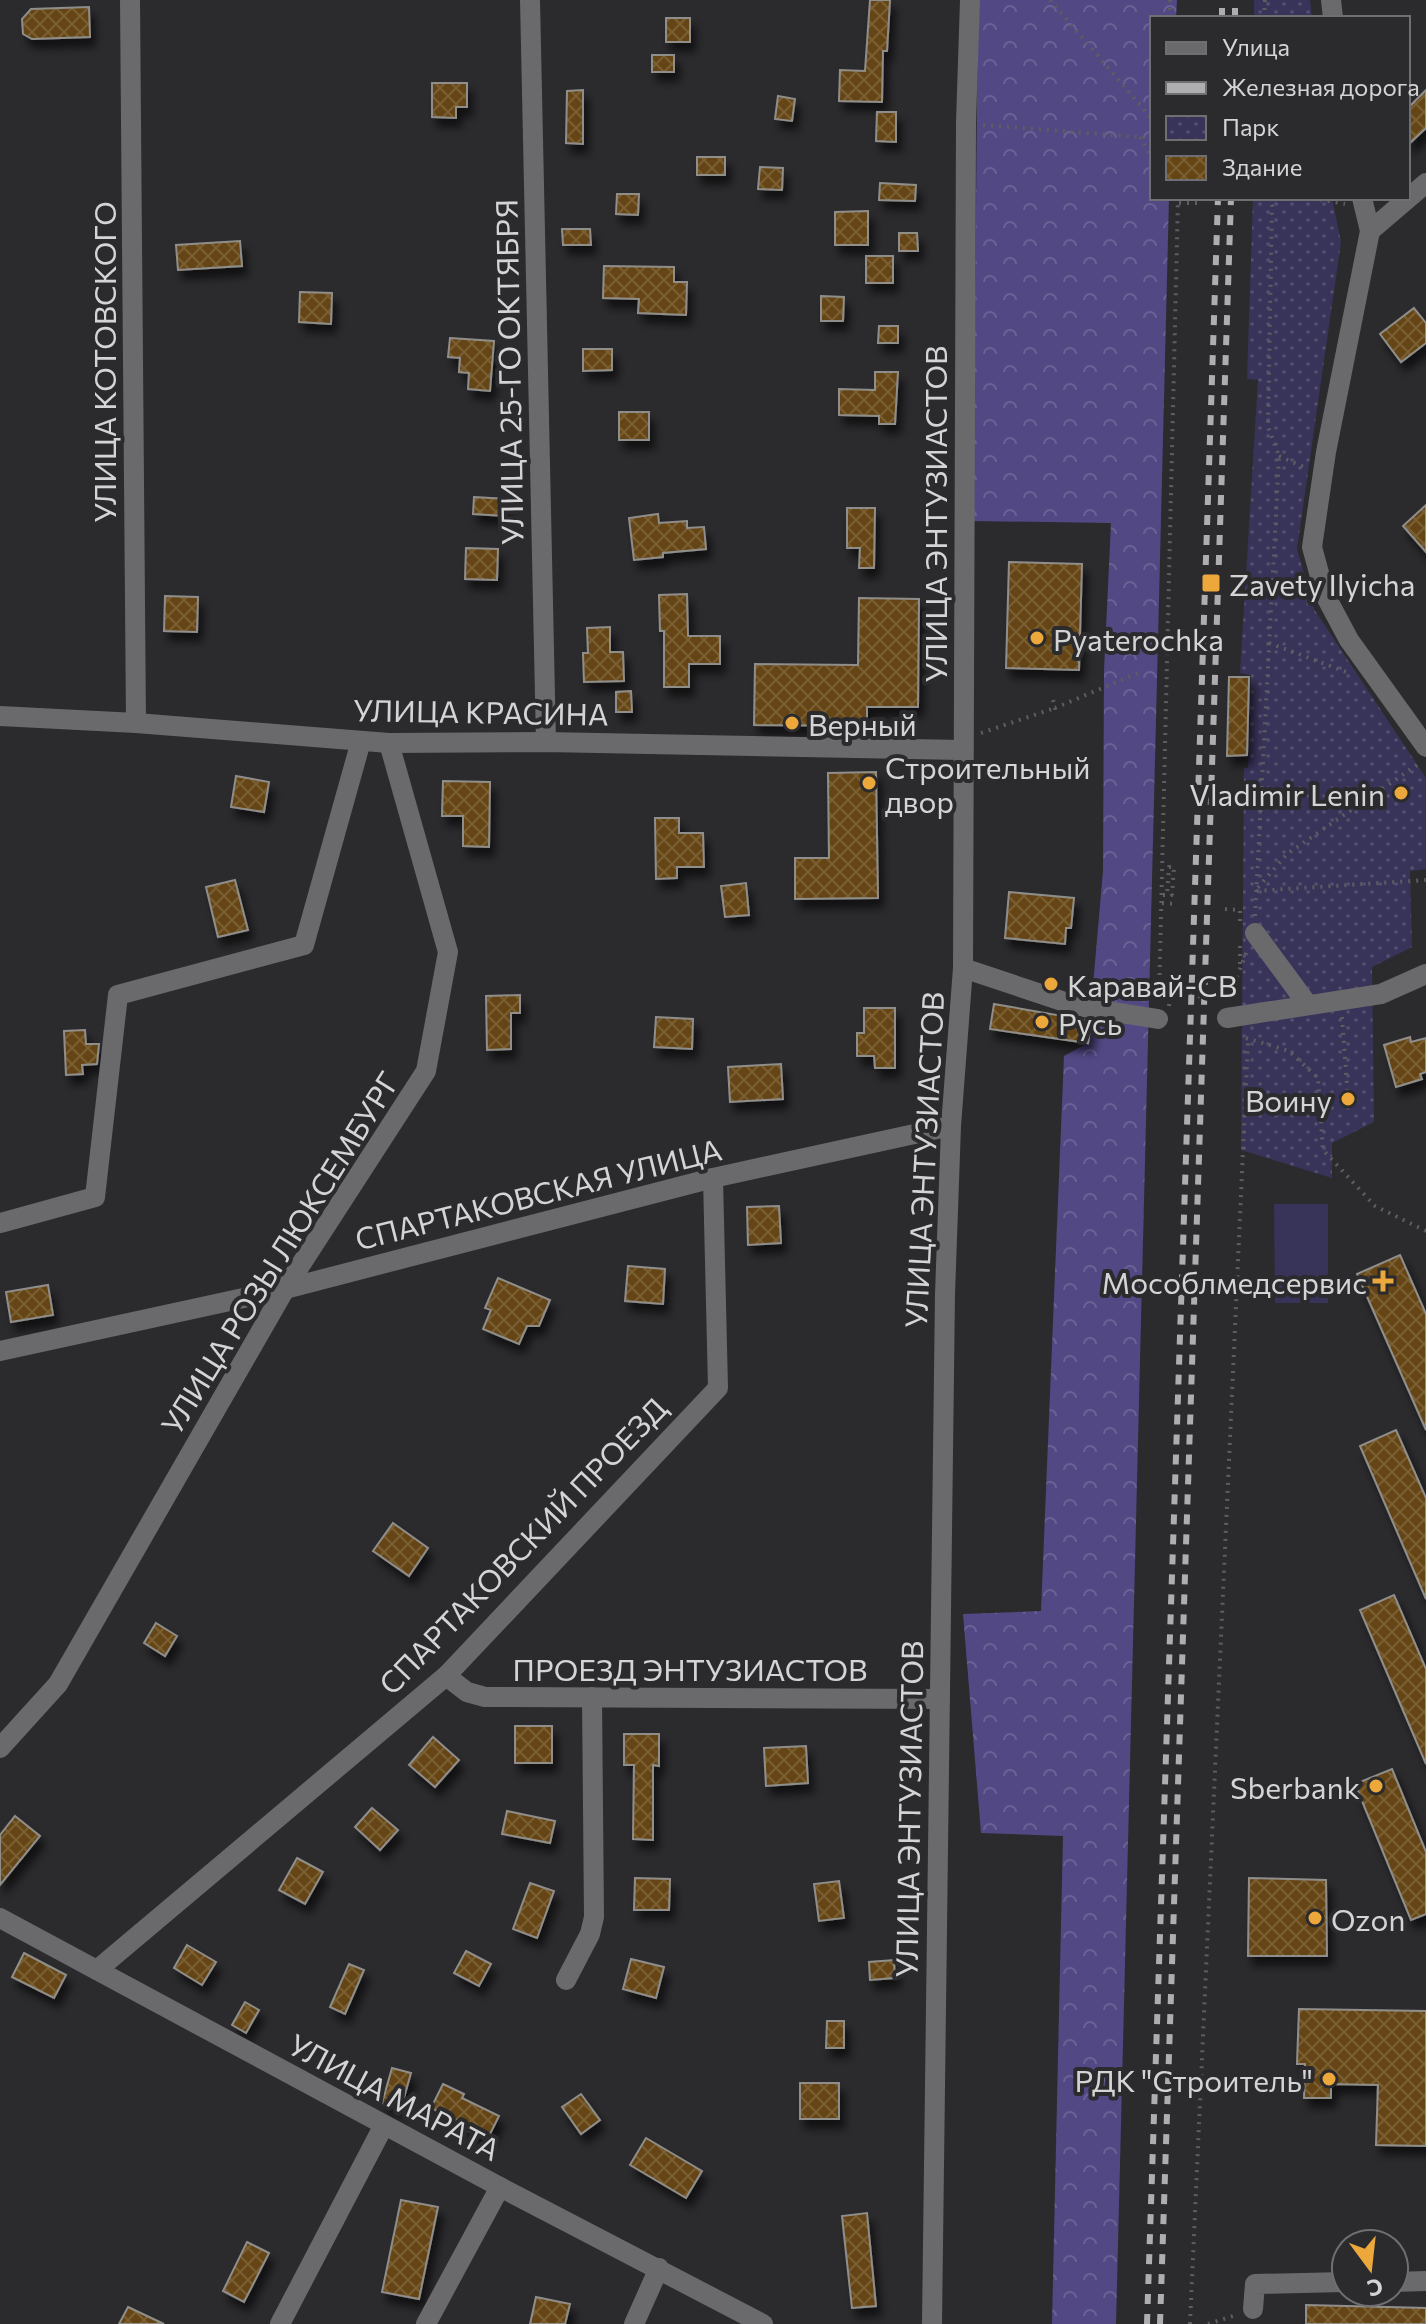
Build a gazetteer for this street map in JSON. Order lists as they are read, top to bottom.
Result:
{
  "streets": {
    "street": [
      "УЛИЦА КОТОВСКОГО",
      "УЛИЦА 25-ГО ОКТЯБРЯ",
      "УЛИЦА ЭНТУЗИАСТОВ",
      "УЛИЦА КРАСИНА",
      "СПАРТАКОВСКАЯ УЛИЦА",
      "УЛИЦА РОЗЫ ЛЮКСЕМБУРГ",
      "СПАРТАКОВСКИЙ ПРОЕЗД",
      "ПРОЕЗД ЭНТУЗИАСТОВ",
      "УЛИЦА МАРАТА"
    ]
  },
  "crossings": [
    ["УЛИЦА КОТОВСКОГО", "УЛИЦА КРАСИНА"],
    ["УЛИЦА 25-ГО ОКТЯБРЯ", "УЛИЦА КРАСИНА"],
    ["УЛИЦА ЭНТУЗИАСТОВ", "УЛИЦА КРАСИНА"],
    ["УЛИЦА ЭНТУЗИАСТОВ", "СПАРТАКОВСКАЯ УЛИЦА"],
    ["УЛИЦА ЭНТУЗИАСТОВ", "ПРОЕЗД ЭНТУЗИАСТОВ"],
    ["УЛИЦА КРАСИНА", "УЛИЦА РОЗЫ ЛЮКСЕМБУРГ"],
    ["СПАРТАКОВСКАЯ УЛИЦА", "УЛИЦА РОЗЫ ЛЮКСЕМБУРГ"],
    ["СПАРТАКОВСКАЯ УЛИЦА", "СПАРТАКОВСКИЙ ПРОЕЗД"],
    ["СПАРТАКОВСКИЙ ПРОЕЗД", "ПРОЕЗД ЭНТУЗИАСТОВ"],
    ["СПАРТАКОВСКИЙ ПРОЕЗД", "УЛИЦА МАРАТА"]
  ],
  "places": {
    "transit": ["Zavety Ilyicha"],
    "other": [
      "Pyaterochka",
      "Верный",
      "Строительный двор",
      "Vladimir Lenin",
      "Каравай-СВ",
      "Русь",
      "Воину",
      "Sberbank",
      "Ozon",
      "РДК \"Строитель\""
    ],
    "health": ["Мособлмедсервис"]
  },
  "legend": [
    "Улица",
    "Железная дорога",
    "Парк",
    "Здание"
  ],
  "north": "bottom"
}
